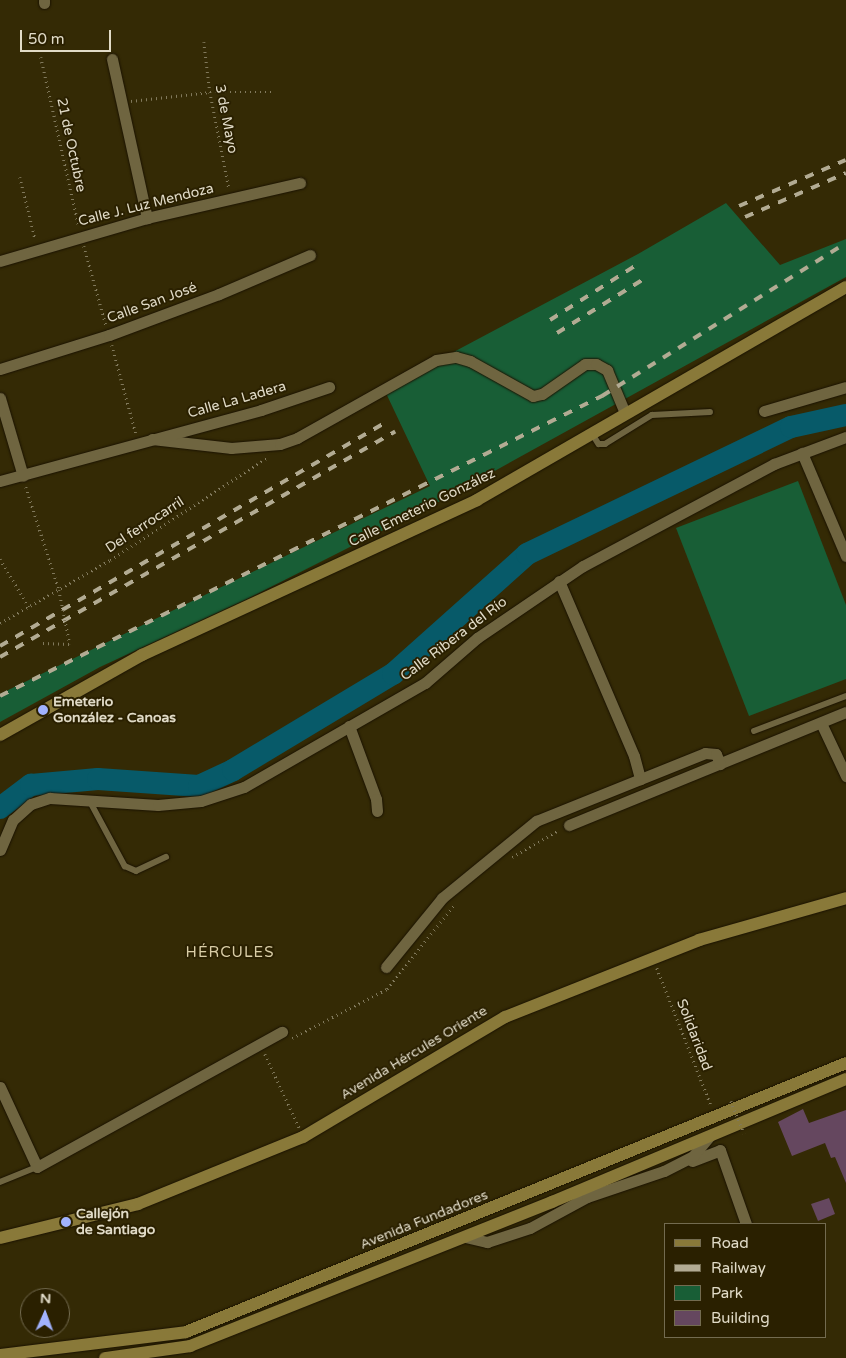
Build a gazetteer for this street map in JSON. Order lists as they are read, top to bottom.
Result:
{
  "streets": {
    "street": [
      "Calle J. Luz Mendoza",
      "Calle San José",
      "Calle La Ladera",
      "Calle Emeterio González",
      "Calle Ribera del Río",
      "Avenida Hércules Oriente",
      "Avenida Fundadores"
    ],
    "path": [
      "3 de Mayo",
      "21 de Octubre",
      "Del ferrocarril",
      "Solidaridad"
    ]
  },
  "crossings": [
    ["3 de Mayo", "Calle J. Luz Mendoza"],
    ["21 de Octubre", "Calle J. Luz Mendoza"],
    ["Calle La Ladera", "Calle Emeterio González"],
    ["Solidaridad", "Avenida Hércules Oriente"],
    ["Solidaridad", "Avenida Fundadores"]
  ],
  "districts": ["HÉRCULES"],
  "places": ["Emeterio González - Canoas", "Callejón de Santiago"],
  "legend": [
    "Road",
    "Railway",
    "Park",
    "Building"
  ],
  "scale_bar": "50 m",
  "north": "top"
}
